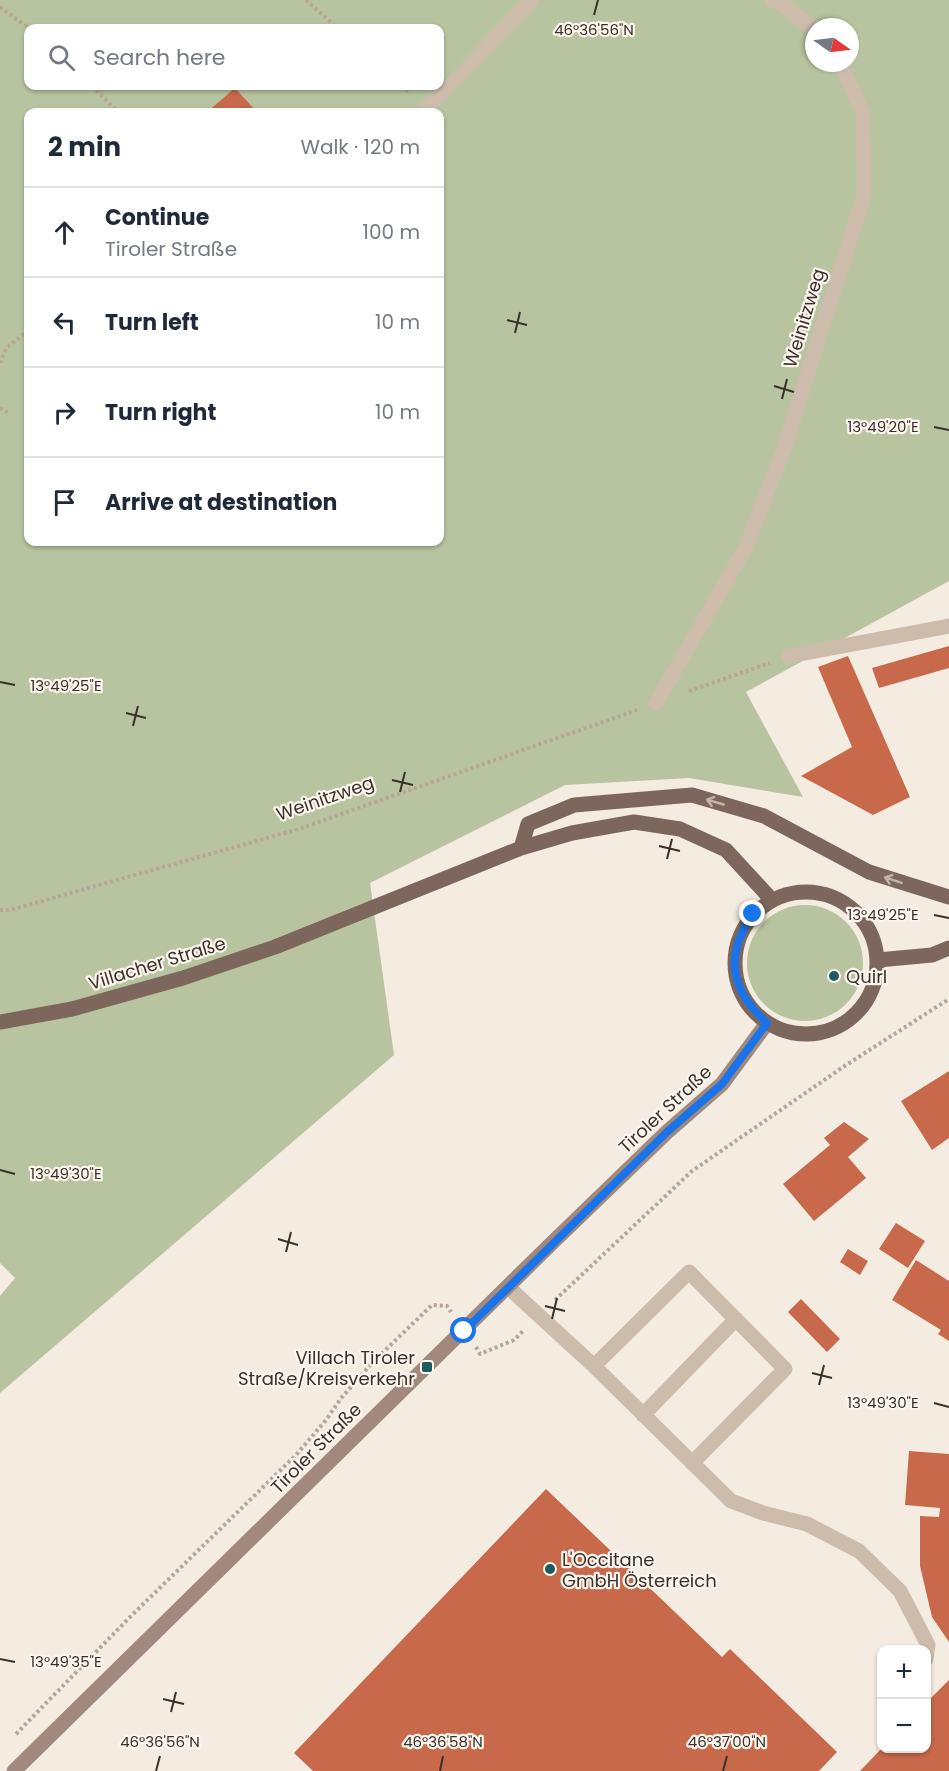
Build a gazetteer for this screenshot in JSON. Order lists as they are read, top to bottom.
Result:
{
  "streets": {
    "main road": ["Villacher Straße", "Tiroler Straße"],
    "street": ["Weinitzweg"]
  },
  "places": {
    "other": ["Quirl", "L'Occitane GmbH Österreich"],
    "transit": ["Villach Tiroler Straße/Kreisverkehr"]
  },
  "north": "right",
  "page": {
    "search": "Search here",
    "heading": ["2 min", "Walk · 120 m"],
    "list": [
      ["Continue", "Tiroler Straße", "100 m"],
      ["Turn left", "10 m"],
      ["Turn right", "10 m"],
      "Arrive at destination"
    ],
    "map_buttons": ["+", "−"]
  },
  "coordinates": [
    "46°36'56\"N",
    "13°49'20\"E",
    "13°49'25\"E",
    "13°49'30\"E",
    "13°49'35\"E",
    "46°36'58\"N",
    "46°37'00\"N"
  ]
}
